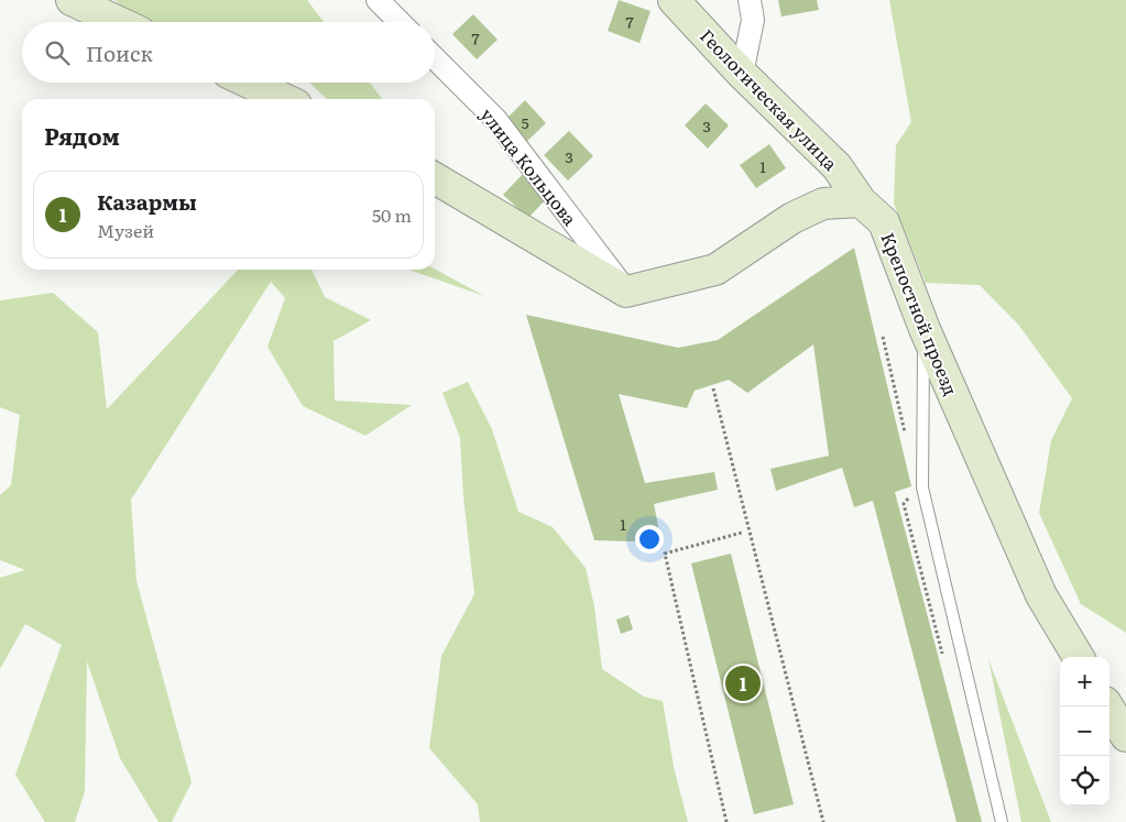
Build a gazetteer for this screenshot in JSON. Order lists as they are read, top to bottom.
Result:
{
  "streets": {
    "street": ["Геологическая улица", "улица Кольцова", "Крепостной проезд"]
  },
  "crossings": [
    ["Геологическая улица", "Крепостной проезд"]
  ],
  "house_numbers": [
    "7",
    "7",
    "5",
    "3",
    "3",
    "1",
    "1"
  ],
  "page": {
    "search": "Поиск",
    "heading": "Рядом",
    "list": [
      {
        "mark": "1",
        "name": "Казармы",
        "note": "Музей",
        "value": "50 m"
      }
    ],
    "map_buttons": ["+", "−"],
    "pins": "1"
  }
}
